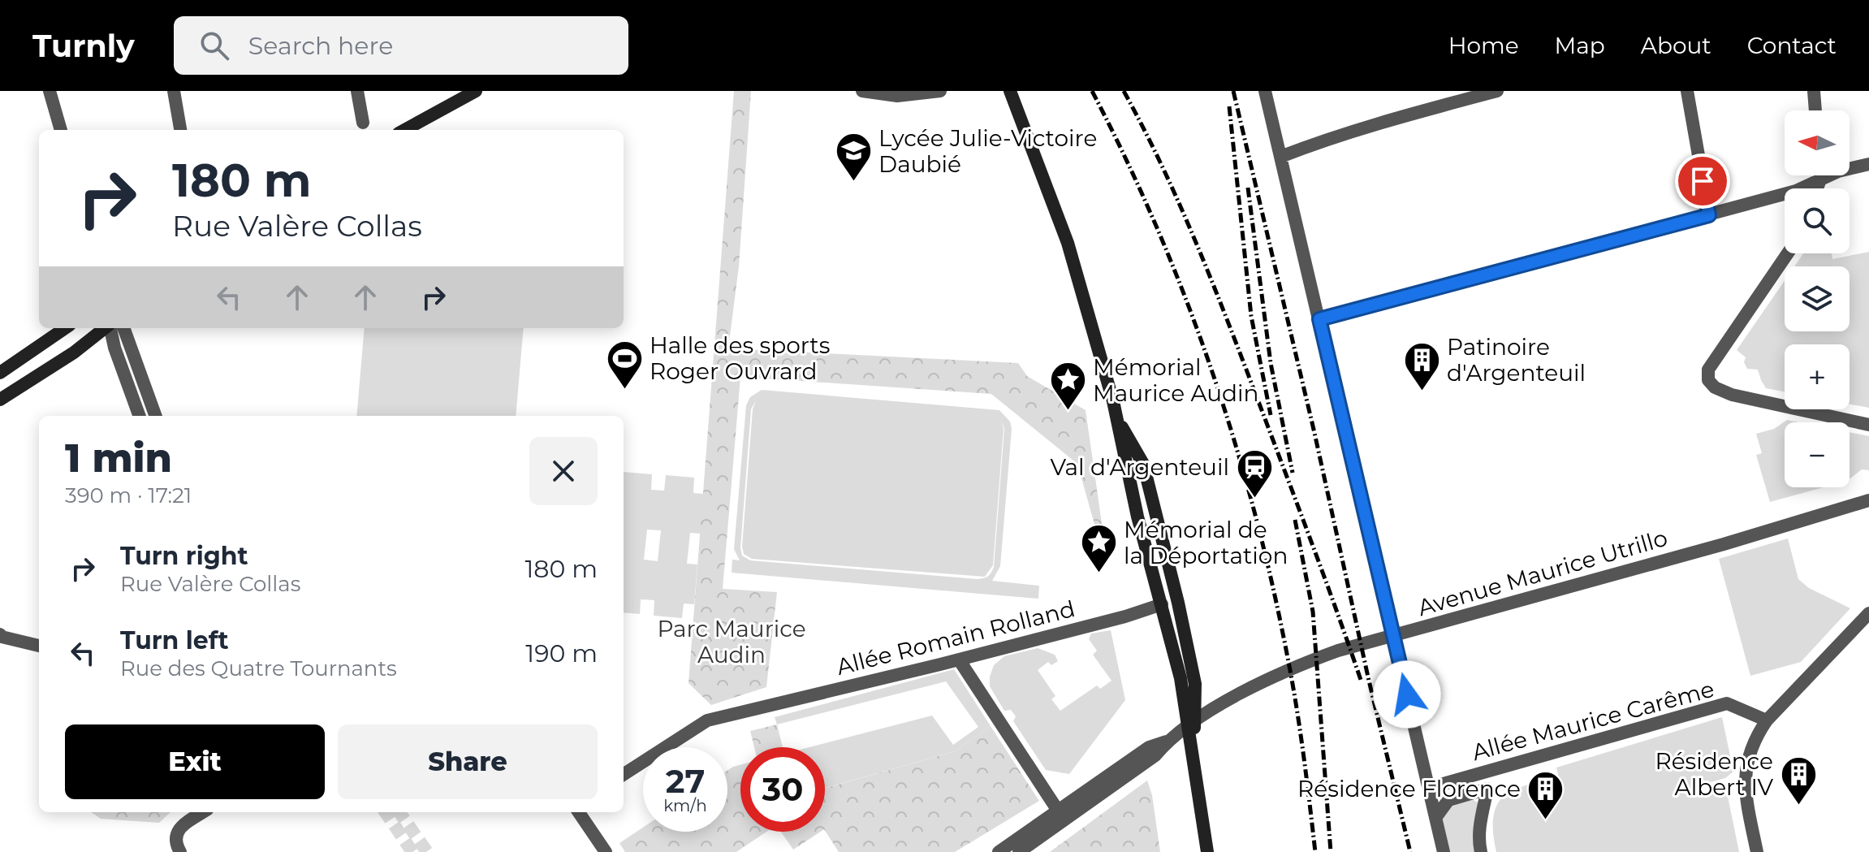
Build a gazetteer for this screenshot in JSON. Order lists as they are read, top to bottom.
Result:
{
  "streets": {
    "street": ["Avenue Maurice Utrillo", "Allée Romain Rolland", "Allée Maurice Carême"]
  },
  "parks": ["Parc Maurice Audin"],
  "places": {
    "school or university": ["Lycée Julie-Victoire Daubié"],
    "sports": ["Halle des sports Roger Ouvrard"],
    "building": ["Patinoire d'Argenteuil", "Résidence Albert IV", "Résidence Florence"],
    "place": ["Mémorial Maurice Audin", "Mémorial de la Déportation"],
    "station": ["Val d'Argenteuil"]
  },
  "north": "left",
  "page": {
    "header": "Turnly",
    "search": "Search here",
    "nav": [
      "Home",
      "Map",
      "About",
      "Contact"
    ],
    "map_buttons": ["+", "−"],
    "turn": ["180 m", "Rue Valère Collas"],
    "heading": ["1 min", "390 m · 17:21"],
    "list": [
      {
        "name": "Turn right",
        "note": "Rue Valère Collas",
        "value": "180 m"
      },
      {
        "name": "Turn left",
        "note": "Rue des Quatre Tournants",
        "value": "190 m"
      }
    ],
    "buttons": ["Exit", "Share"],
    "speed": "27 km/h",
    "limit": "30"
  }
}
